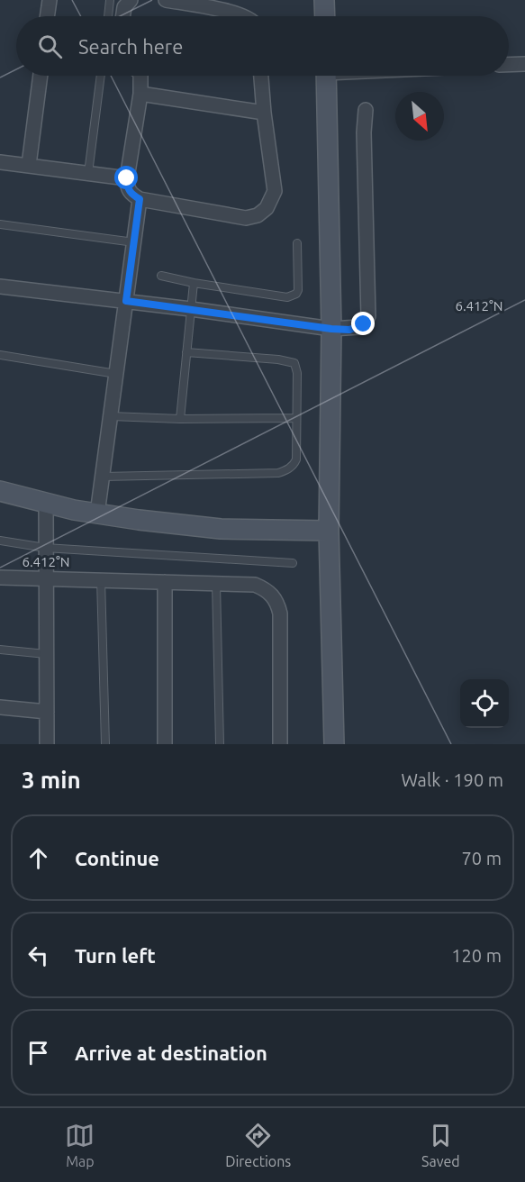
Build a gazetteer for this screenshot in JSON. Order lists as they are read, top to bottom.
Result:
{
  "north": "bottom right",
  "page": {
    "search": "Search here",
    "heading": ["3 min", "Walk · 190 m"],
    "list": [
      ["Continue", "70 m"],
      ["Turn left", "120 m"],
      "Arrive at destination"
    ],
    "nav": ["Map", "Directions", "Saved"]
  },
  "coordinates": ["6.412°N"]
}
